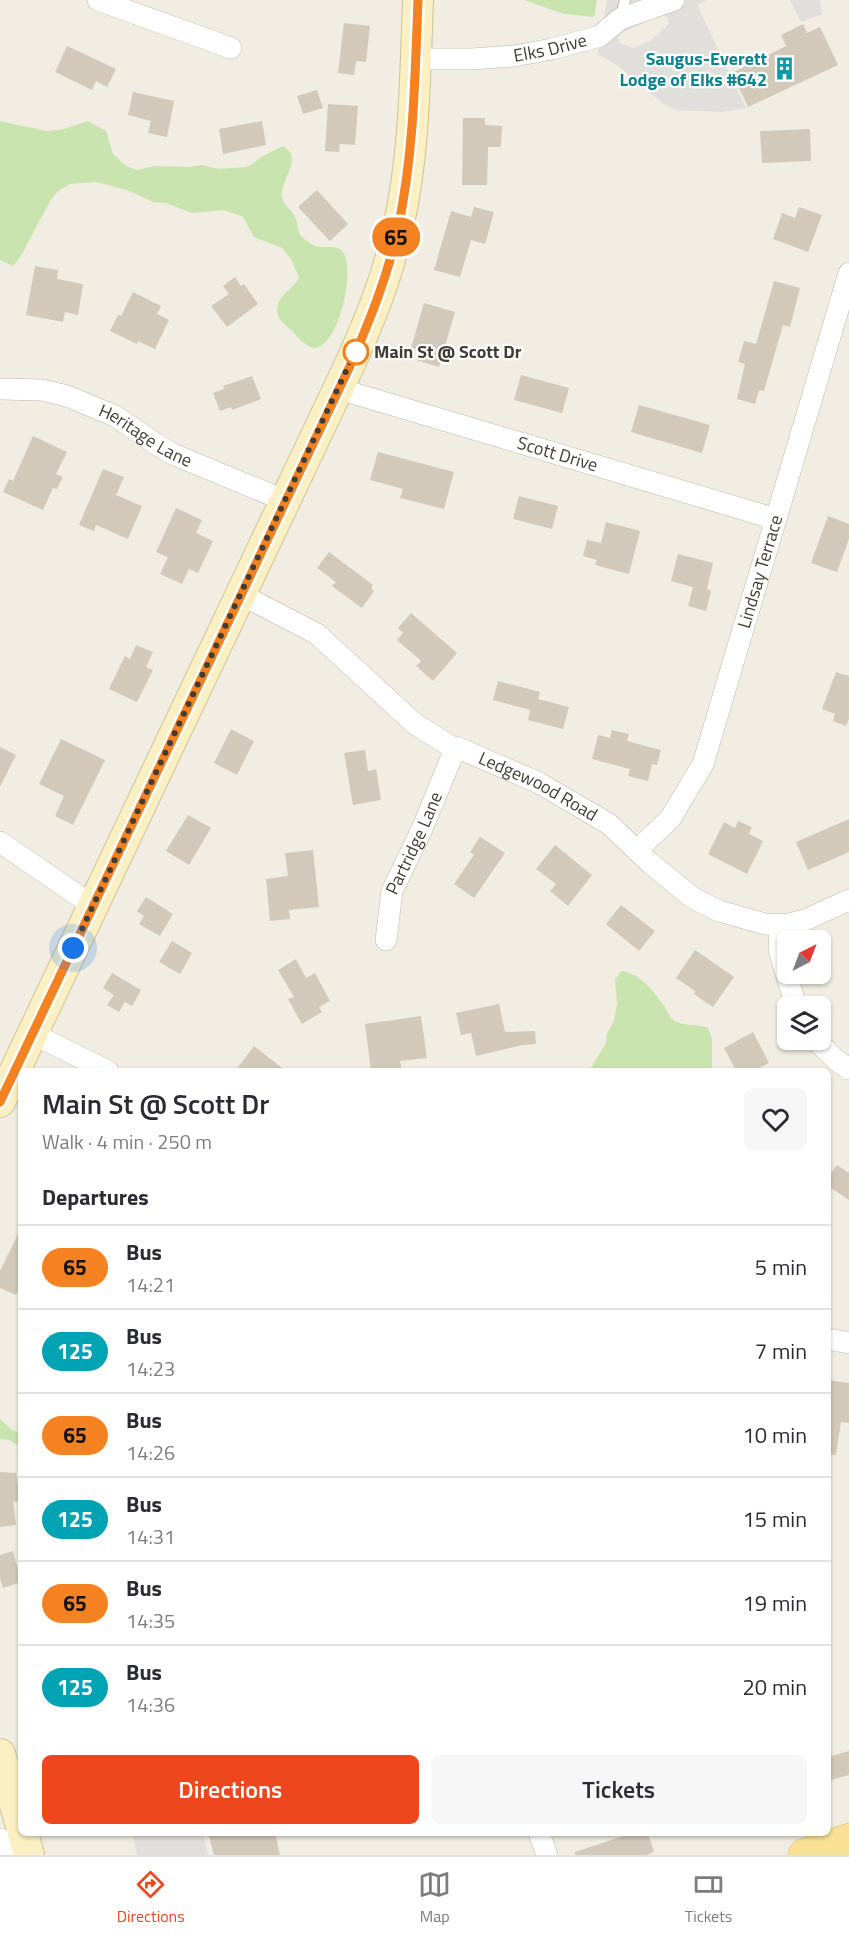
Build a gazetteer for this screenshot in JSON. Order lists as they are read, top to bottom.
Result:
{
  "streets": {
    "street": [
      "Elks Drive",
      "Heritage Lane",
      "Scott Drive",
      "Lindsay Terrace",
      "Ledgewood Road",
      "Partridge Lane"
    ]
  },
  "crossings": [
    ["Scott Drive", "Lindsay Terrace"],
    ["Lindsay Terrace", "Ledgewood Road"],
    ["Ledgewood Road", "Partridge Lane"]
  ],
  "places": {
    "building": ["Saugus-Everett Lodge of Elks #642"],
    "other": ["Main St @ Scott Dr"]
  },
  "lines": ["bus line 65"],
  "north": "top right",
  "page": {
    "on_map": "65",
    "heading": [
      ["Main St @ Scott Dr", "Walk · 4 min · 250 m"],
      "Departures"
    ],
    "list": [
      {
        "mark": "65",
        "name": "Bus",
        "note": "14:21",
        "value": "5 min"
      },
      {
        "mark": "125",
        "name": "Bus",
        "note": "14:23",
        "value": "7 min"
      },
      {
        "mark": "65",
        "name": "Bus",
        "note": "14:26",
        "value": "10 min"
      },
      {
        "mark": "125",
        "name": "Bus",
        "note": "14:31",
        "value": "15 min"
      },
      {
        "mark": "65",
        "name": "Bus",
        "note": "14:35",
        "value": "19 min"
      },
      {
        "mark": "125",
        "name": "Bus",
        "note": "14:36",
        "value": "20 min"
      }
    ],
    "buttons": ["Directions", "Tickets"],
    "tabs": ["Directions", "Map", "Tickets"]
  }
}
